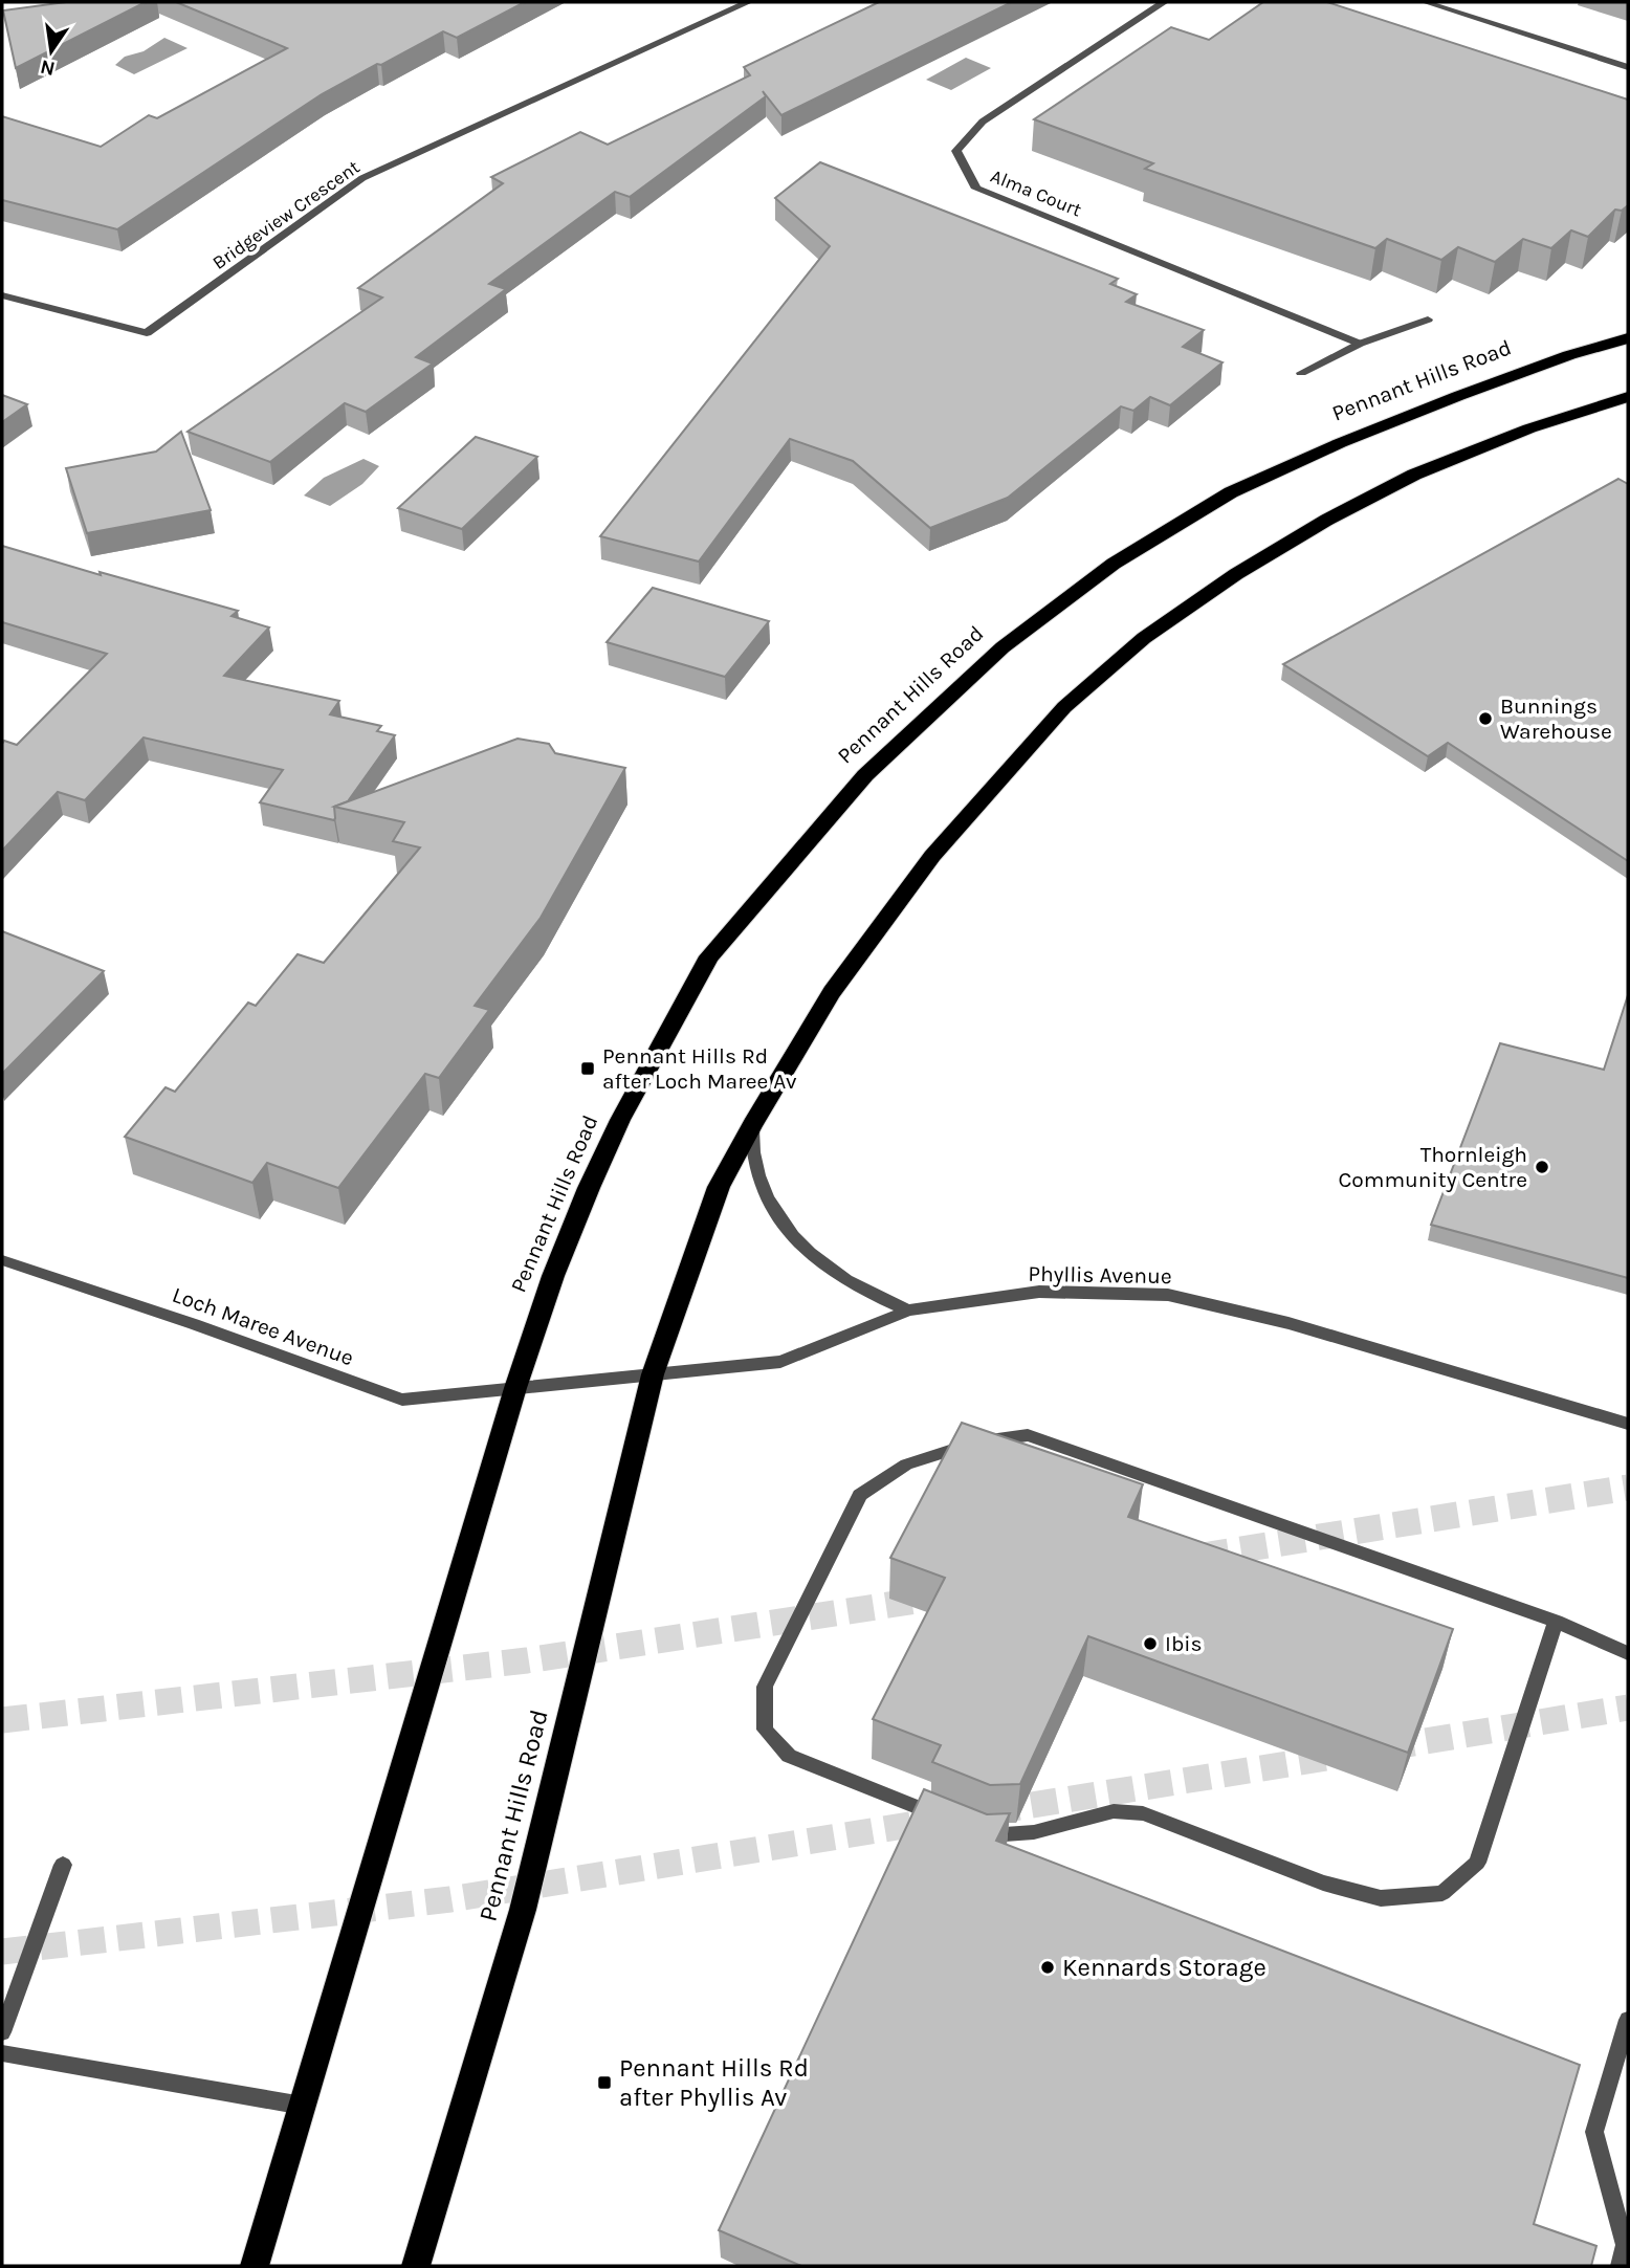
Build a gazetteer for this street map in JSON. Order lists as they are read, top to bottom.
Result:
{
  "streets": {
    "highway": ["Pennant Hills Road"],
    "street": [
      "Alma Court",
      "Bridgeview Crescent",
      "Phyllis Avenue",
      "Loch Maree Avenue"
    ]
  },
  "crossings": [
    ["Pennant Hills Road", "Phyllis Avenue"],
    ["Pennant Hills Road", "Loch Maree Avenue"]
  ],
  "places": {
    "other": [
      "Bunnings Warehouse",
      "Thornleigh Community Centre",
      "Ibis",
      "Kennards Storage"
    ],
    "transit": ["Pennant Hills Rd after Loch Maree Av", "Pennant Hills Rd after Phyllis Av"]
  },
  "north": "bottom"
}
